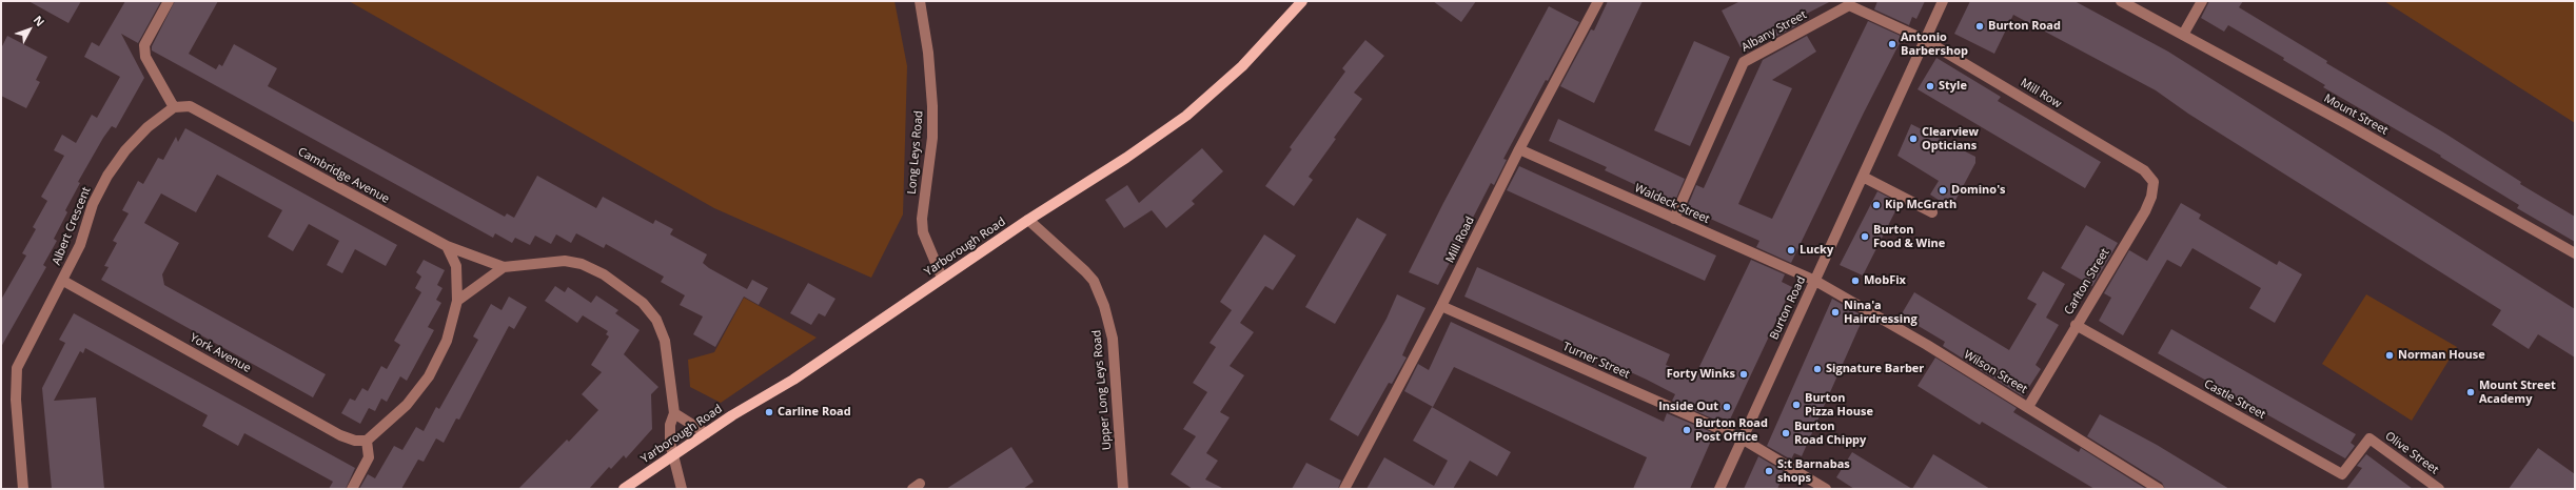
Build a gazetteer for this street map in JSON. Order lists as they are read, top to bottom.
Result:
{
  "streets": {
    "main road": ["Yarborough Road"],
    "street": [
      "Albany Street",
      "Mill Row",
      "Mount Street",
      "Long Leys Road",
      "Cambridge Avenue",
      "Waldeck Street",
      "Albert Crescent",
      "Mill Road",
      "Carlton Street",
      "Burton Road",
      "York Avenue",
      "Turner Street",
      "Wilson Street",
      "Upper Long Leys Road",
      "Castle Street",
      "Olive Street"
    ]
  },
  "crossings": [
    ["Albany Street", "Mill Row"],
    ["Albany Street", "Waldeck Street"],
    ["Albany Street", "Burton Road"],
    ["Mill Row", "Carlton Street"],
    ["Mill Row", "Burton Road"],
    ["Long Leys Road", "Yarborough Road"],
    ["Cambridge Avenue", "Albert Crescent"],
    ["Waldeck Street", "Mill Road"],
    ["Waldeck Street", "Burton Road"],
    ["Waldeck Street", "Wilson Street"],
    ["Albert Crescent", "York Avenue"],
    ["Mill Road", "Turner Street"],
    ["Yarborough Road", "Upper Long Leys Road"],
    ["Carlton Street", "Wilson Street"],
    ["Carlton Street", "Castle Street"],
    ["Burton Road", "Turner Street"],
    ["Burton Road", "Wilson Street"],
    ["Castle Street", "Olive Street"]
  ],
  "places": [
    "Burton Road",
    "Antonio Barbershop",
    "Style",
    "Clearview Opticians",
    "Domino's",
    "Kip McGrath",
    "Burton Food & Wine",
    "Lucky",
    "MobFix",
    "Nina'a Hairdressing",
    "Norman House",
    "Signature Barber",
    "Forty Winks",
    "Mount Street Academy",
    "Burton Pizza House",
    "Inside Out",
    "Carline Road",
    "Burton Road Post Office",
    "Burton Road Chippy",
    "S:t Barnabas shops"
  ],
  "north": "top right"
}
